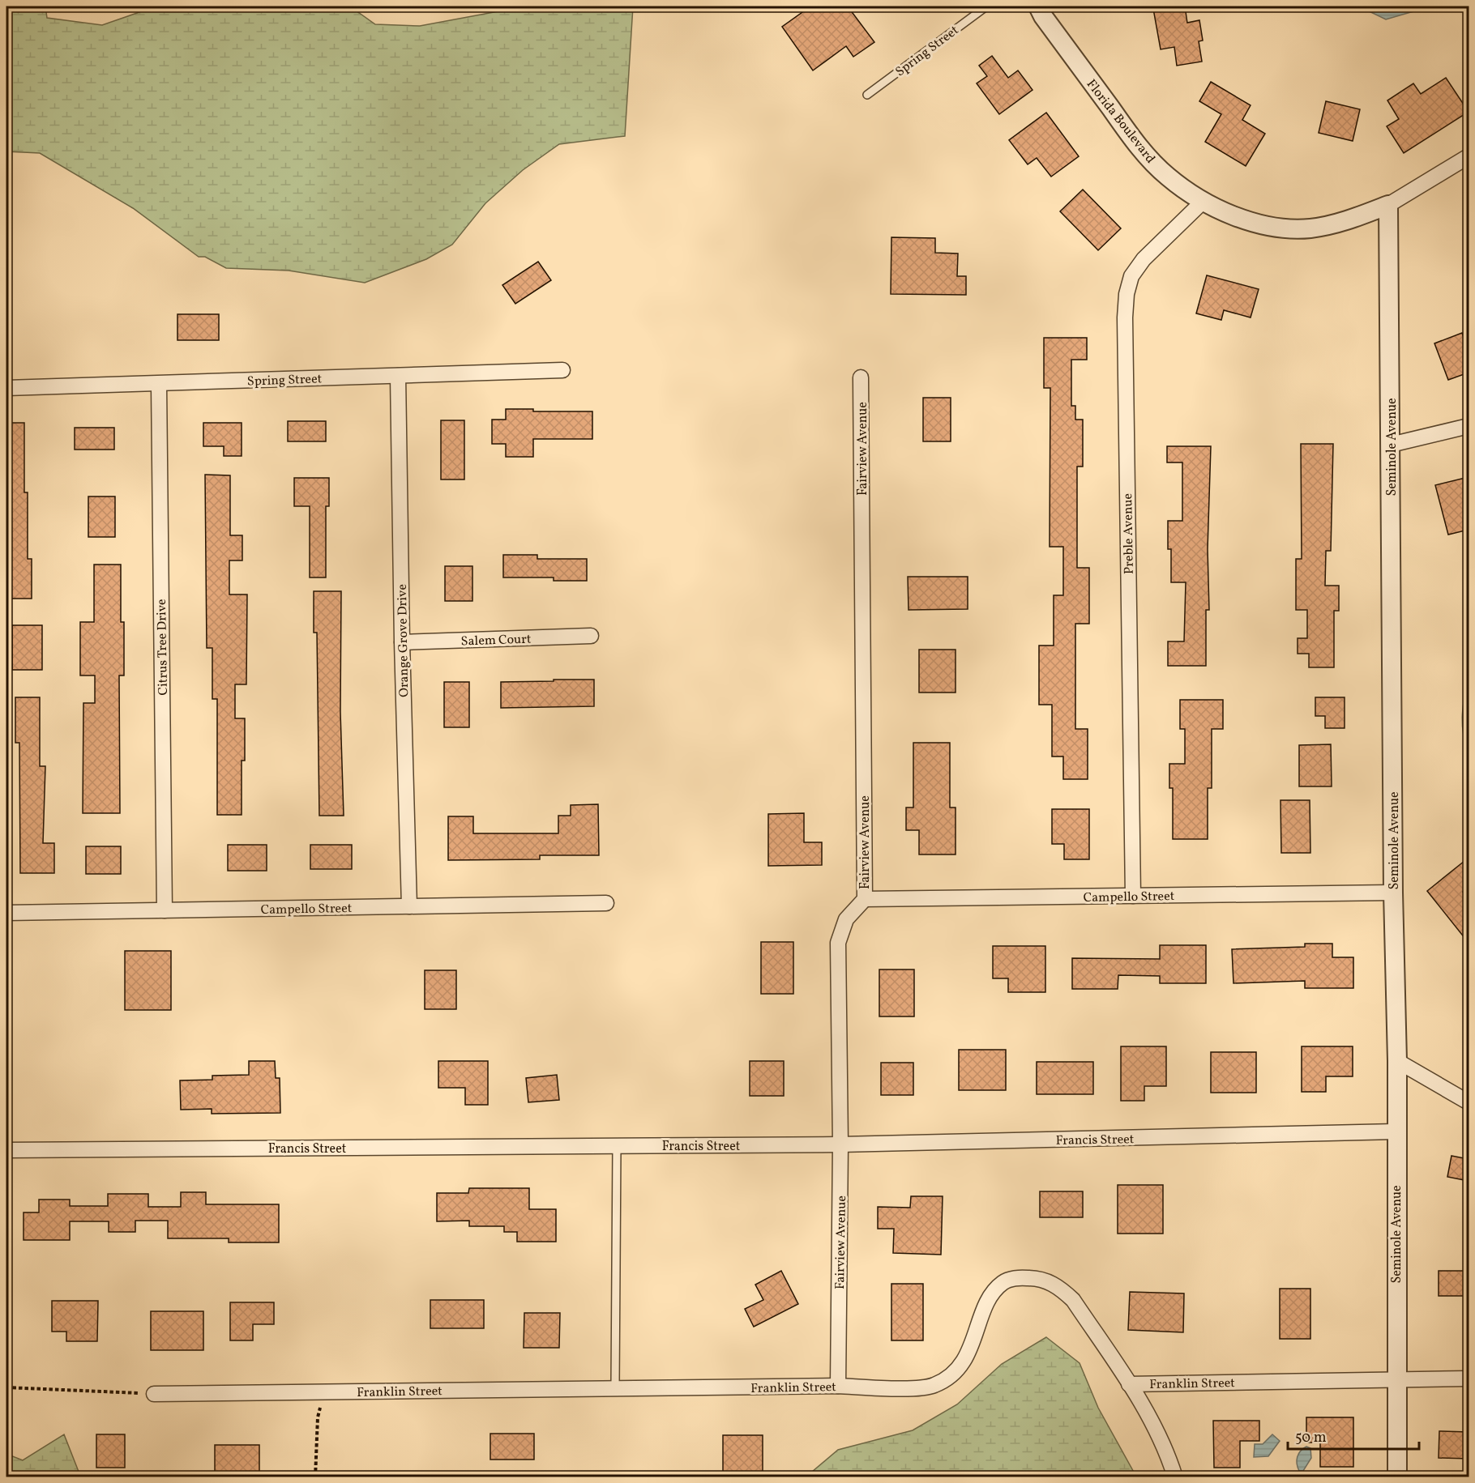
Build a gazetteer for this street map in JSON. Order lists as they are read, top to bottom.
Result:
{
  "streets": {
    "street": [
      "Spring Street",
      "Florida Boulevard",
      "Seminole Avenue",
      "Fairview Avenue",
      "Preble Avenue",
      "Salem Court",
      "Orange Grove Drive",
      "Citrus Tree Drive",
      "Campello Street",
      "Francis Street",
      "Franklin Street"
    ]
  },
  "crossings": [
    ["Spring Street", "Orange Grove Drive"],
    ["Spring Street", "Citrus Tree Drive"],
    ["Florida Boulevard", "Seminole Avenue"],
    ["Florida Boulevard", "Preble Avenue"],
    ["Seminole Avenue", "Campello Street"],
    ["Seminole Avenue", "Francis Street"],
    ["Seminole Avenue", "Franklin Street"],
    ["Fairview Avenue", "Campello Street"],
    ["Fairview Avenue", "Francis Street"],
    ["Fairview Avenue", "Franklin Street"],
    ["Preble Avenue", "Campello Street"],
    ["Salem Court", "Orange Grove Drive"],
    ["Orange Grove Drive", "Campello Street"],
    ["Citrus Tree Drive", "Campello Street"]
  ],
  "scale_bar": "50 m"
}
